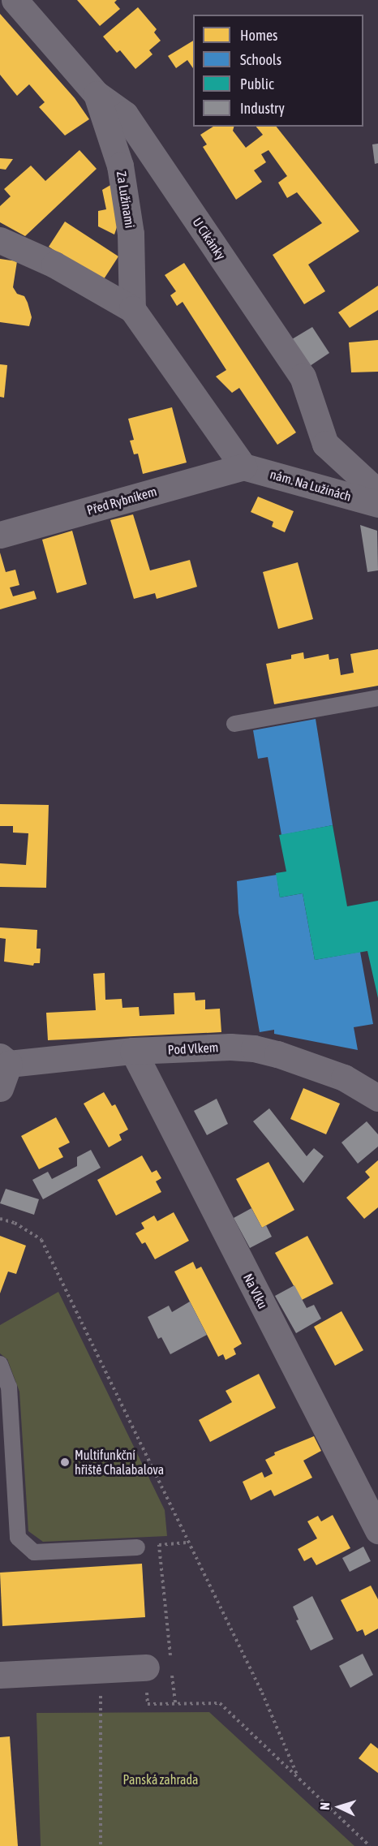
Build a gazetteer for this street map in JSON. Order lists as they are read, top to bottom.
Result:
{
  "streets": {
    "street": [
      "Za Lužinami",
      "U Cikánky",
      "nám. Na Lužinách",
      "Před Rybníkem",
      "Pod Vlkem",
      "Na Vlku"
    ]
  },
  "crossings": [
    ["Za Lužinami", "U Cikánky"],
    ["nám. Na Lužinách", "Před Rybníkem"],
    ["Pod Vlkem", "Na Vlku"]
  ],
  "parks": ["Panská zahrada"],
  "places": ["Multifunkční hřiště Chalabalova"],
  "legend": [
    "Homes",
    "Schools",
    "Public",
    "Industry"
  ],
  "north": "left"
}
